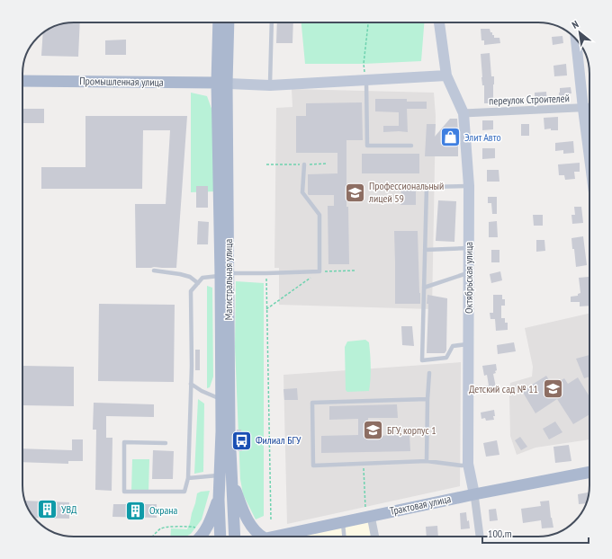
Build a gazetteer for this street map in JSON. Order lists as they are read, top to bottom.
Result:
{
  "streets": {
    "main road": ["Промышленная улица", "Магистральная улица", "Трактовая улица"],
    "street": ["переулок Строителей", "Октябрьская улица"]
  },
  "crossings": [
    ["Промышленная улица", "Магистральная улица"],
    ["переулок Строителей", "Октябрьская улица"],
    ["Октябрьская улица", "Трактовая улица"]
  ],
  "places": {
    "shop": ["Элит Авто"],
    "school or university": ["Профессиональный лицей 59", "Детский сад № 11", "БГУ, корпус 1"],
    "bus stop": ["Филиал БГУ"],
    "building": ["УВД", "Охрана"]
  },
  "scale_bar": "100 m",
  "north": "top left"
}
